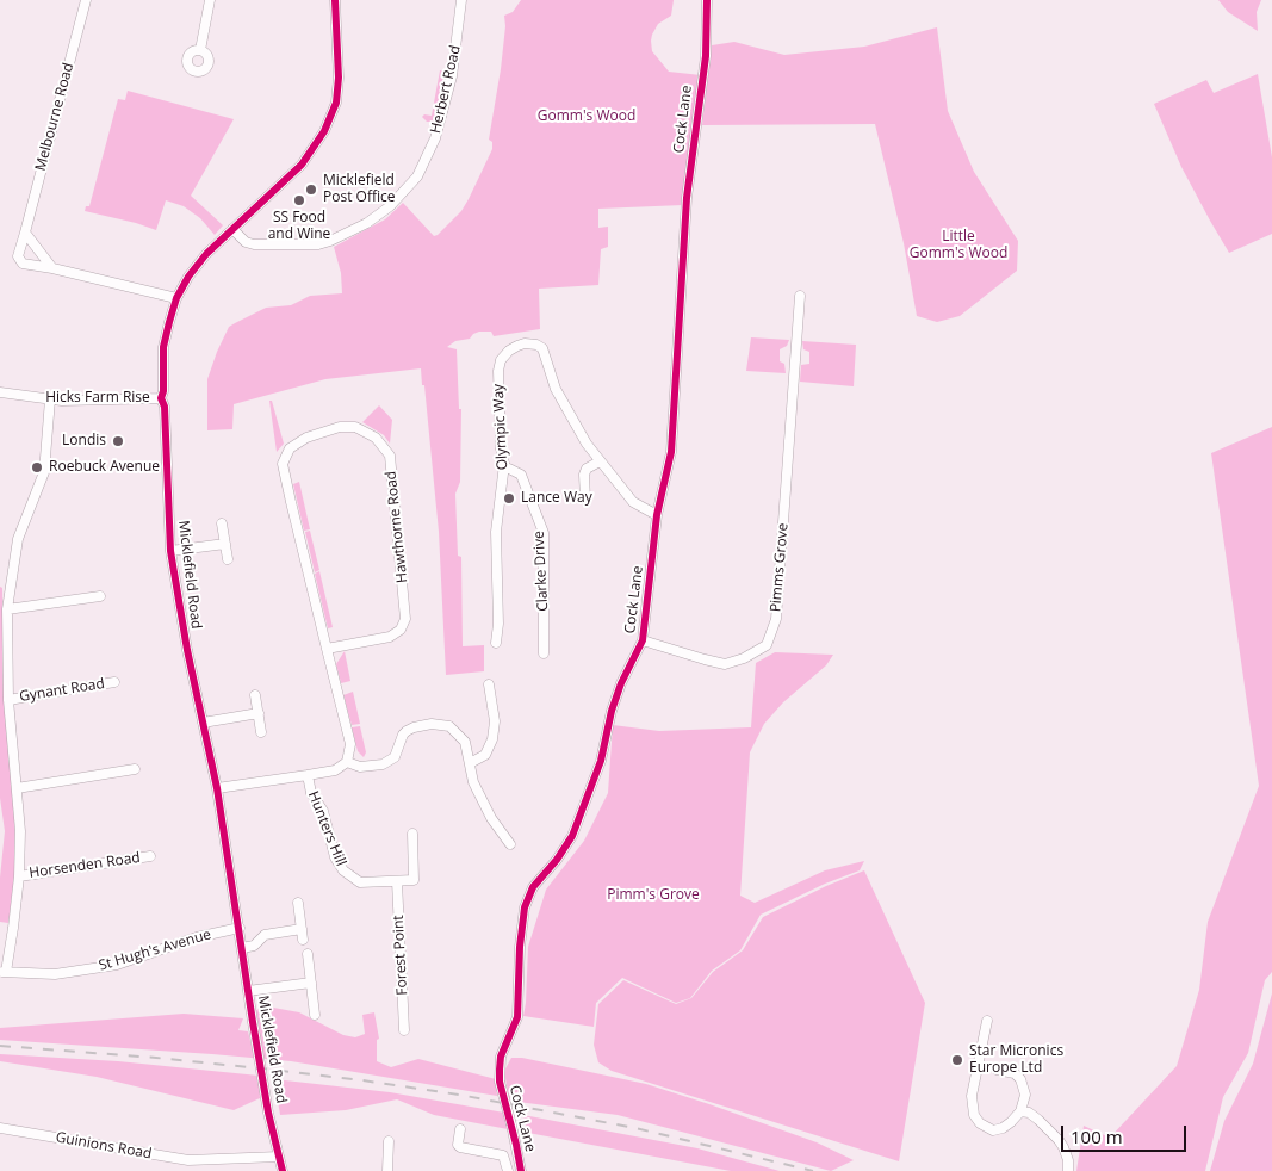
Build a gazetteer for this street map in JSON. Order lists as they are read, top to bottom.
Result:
{
  "streets": {
    "street": [
      "Herbert Road",
      "Melbourne Road",
      "Cock Lane",
      "Hicks Farm Rise",
      "Olympic Way",
      "Hawthorne Road",
      "Pimms Grove",
      "Clarke Drive",
      "Micklefield Road",
      "Gynant Road",
      "Hunters Hill",
      "Horsenden Road",
      "St Hugh's Avenue",
      "Forest Point",
      "Guinions Road"
    ]
  },
  "crossings": [
    ["Herbert Road", "Micklefield Road"],
    ["Melbourne Road", "Micklefield Road"],
    ["Cock Lane", "Olympic Way"],
    ["Cock Lane", "Pimms Grove"],
    ["Hicks Farm Rise", "Micklefield Road"],
    ["Olympic Way", "Clarke Drive"],
    ["Micklefield Road", "St Hugh's Avenue"],
    ["Micklefield Road", "Guinions Road"],
    ["Hunters Hill", "Forest Point"]
  ],
  "parks": ["Gomm's Wood", "Little Gomm's Wood", "Pimm's Grove"],
  "places": [
    "Micklefield Post Office",
    "SS Food and Wine",
    "Londis",
    "Roebuck Avenue",
    "Lance Way",
    "Star Micronics Europe Ltd"
  ],
  "scale_bar": "100 m"
}
